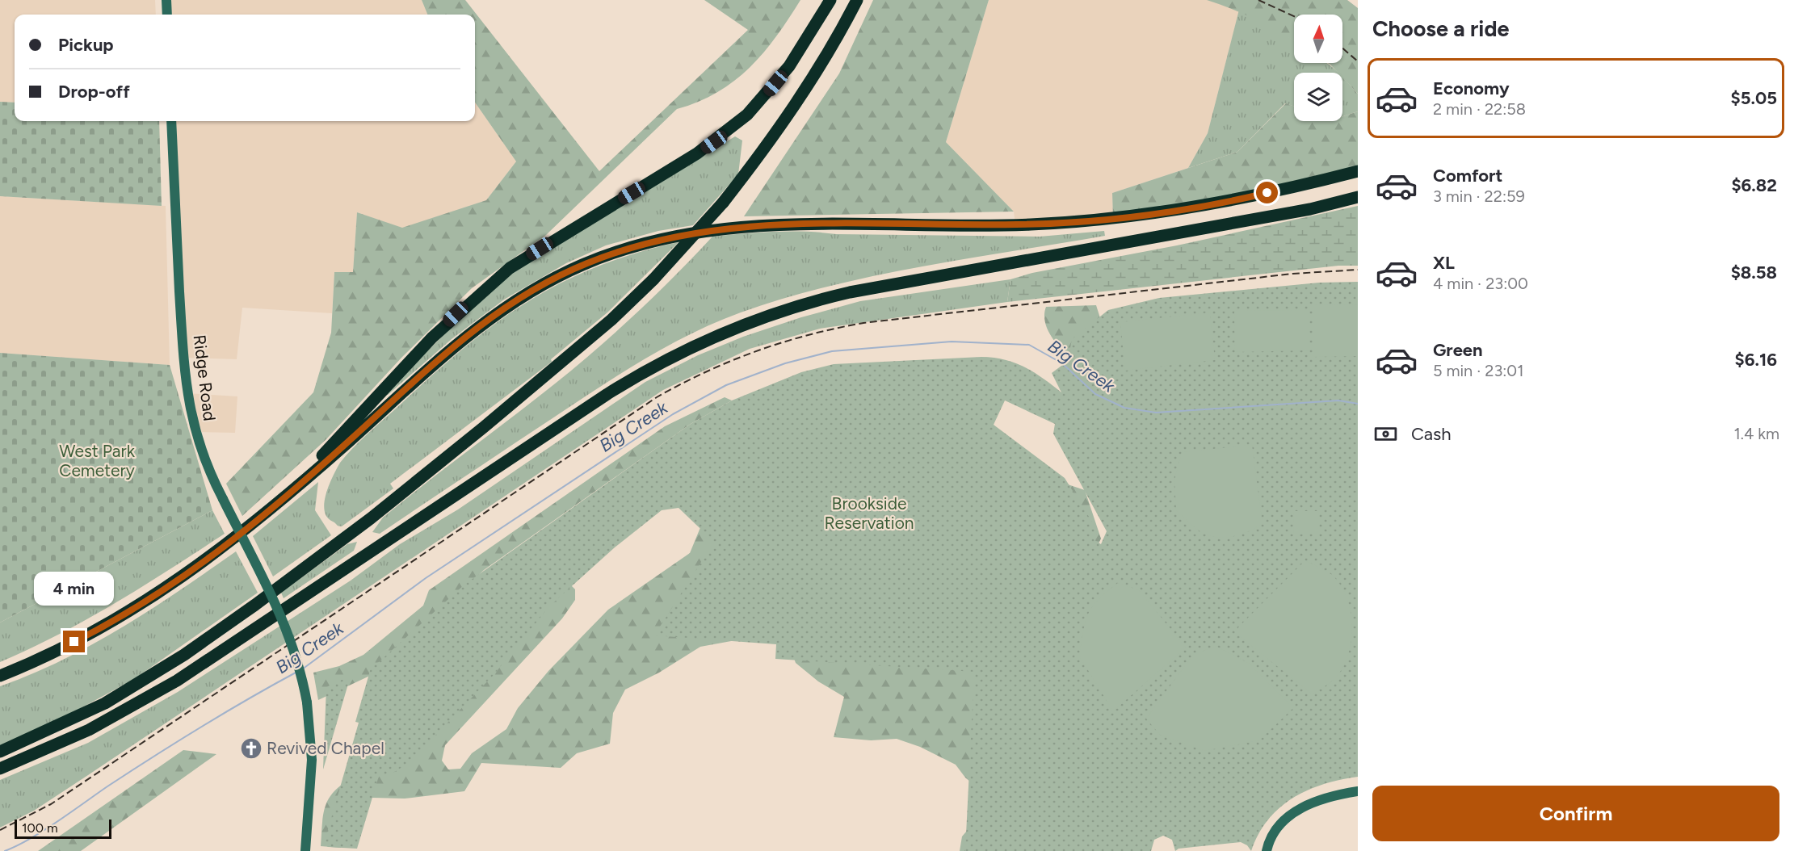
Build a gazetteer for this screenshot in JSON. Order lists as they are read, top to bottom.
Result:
{
  "streets": {
    "main road": ["Ridge Road"]
  },
  "water": ["Big Creek"],
  "parks": ["West Park Cemetery", "Brookside Reservation"],
  "places": {
    "church": ["Revived Chapel"]
  },
  "scale_bar": "100 m",
  "north": "top",
  "page": {
    "heading": "Choose a ride",
    "banner": ["Pickup", "Drop-off"],
    "list": [
      {
        "name": "Economy",
        "note": "2 min · 22:58",
        "value": "$5.05"
      },
      {
        "name": "Comfort",
        "note": "3 min · 22:59",
        "value": "$6.82"
      },
      {
        "name": "XL",
        "note": "4 min · 23:00",
        "value": "$8.58"
      },
      {
        "name": "Green",
        "note": "5 min · 23:01",
        "value": "$6.16"
      }
    ],
    "pay": ["Cash", "1.4 km"],
    "bubble": "4 min",
    "buttons": "Confirm",
    "scale": "100 m"
  }
}
